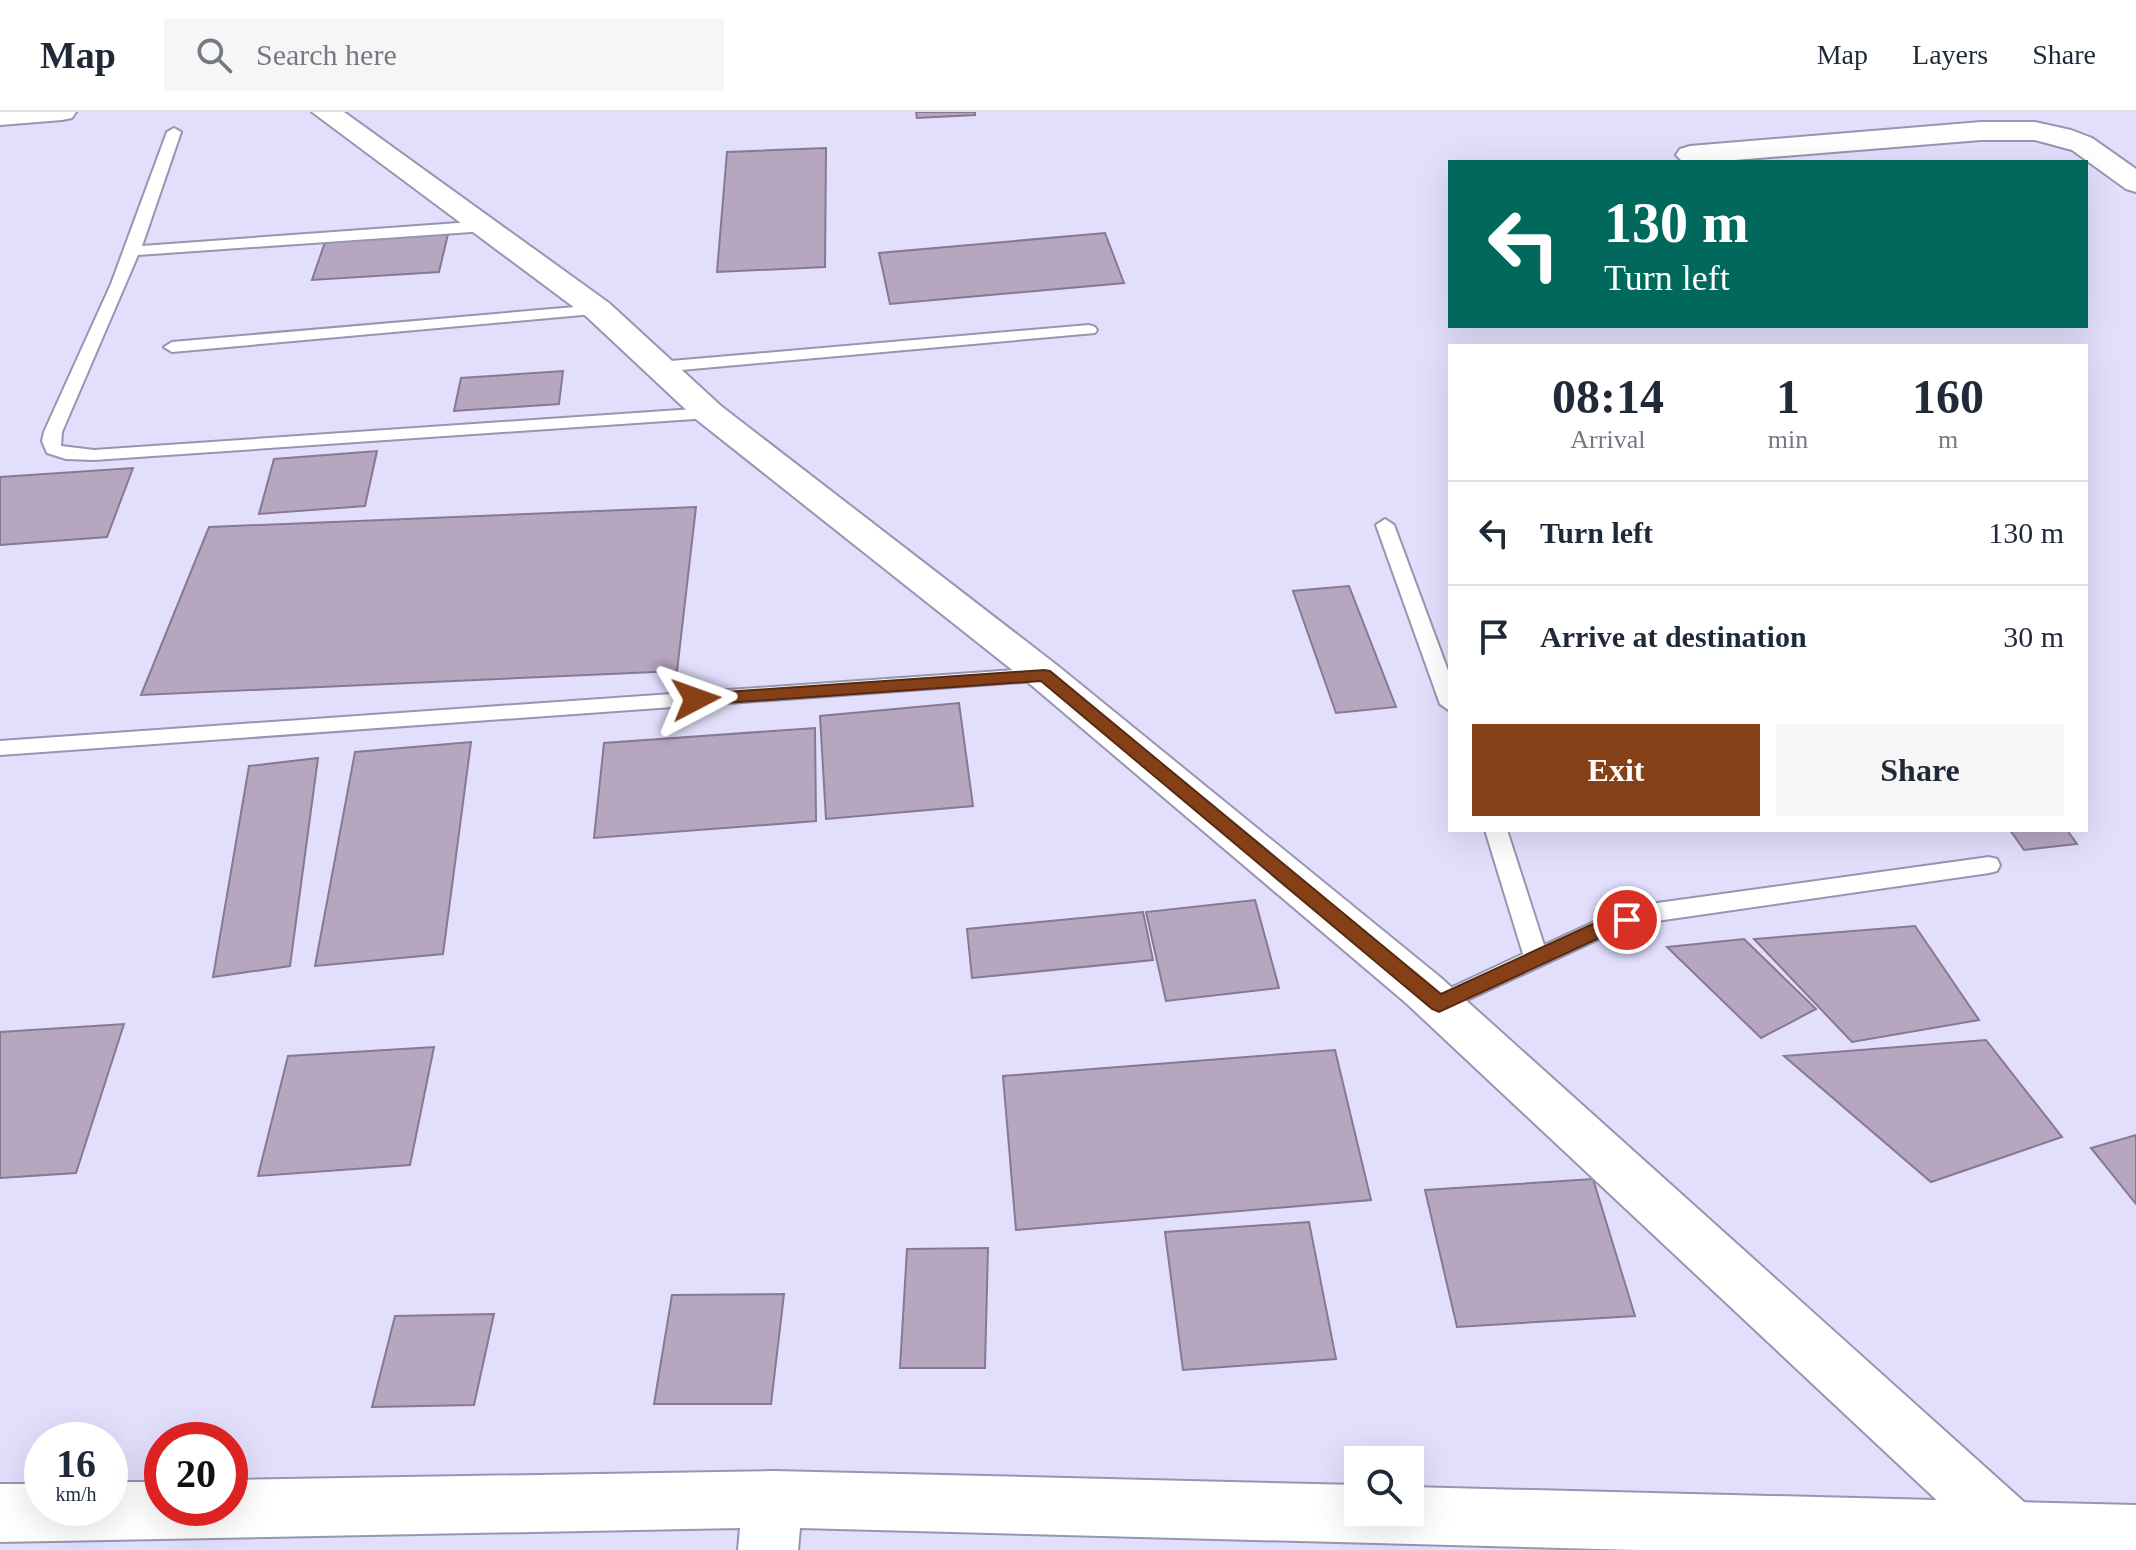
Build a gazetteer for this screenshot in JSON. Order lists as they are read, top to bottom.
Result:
{
  "page": {
    "header": "Map",
    "search": "Search here",
    "nav": ["Map", "Layers", "Share"],
    "turn": ["130 m", "Turn left"],
    "eta": [
      "08:14",
      "Arrival",
      "1",
      "min",
      "160",
      "m"
    ],
    "list": [
      {
        "name": "Turn left",
        "value": "130 m"
      },
      {
        "name": "Arrive at destination",
        "value": "30 m"
      }
    ],
    "buttons": ["Exit", "Share"],
    "speed": "16 km/h",
    "limit": "20"
  }
}
